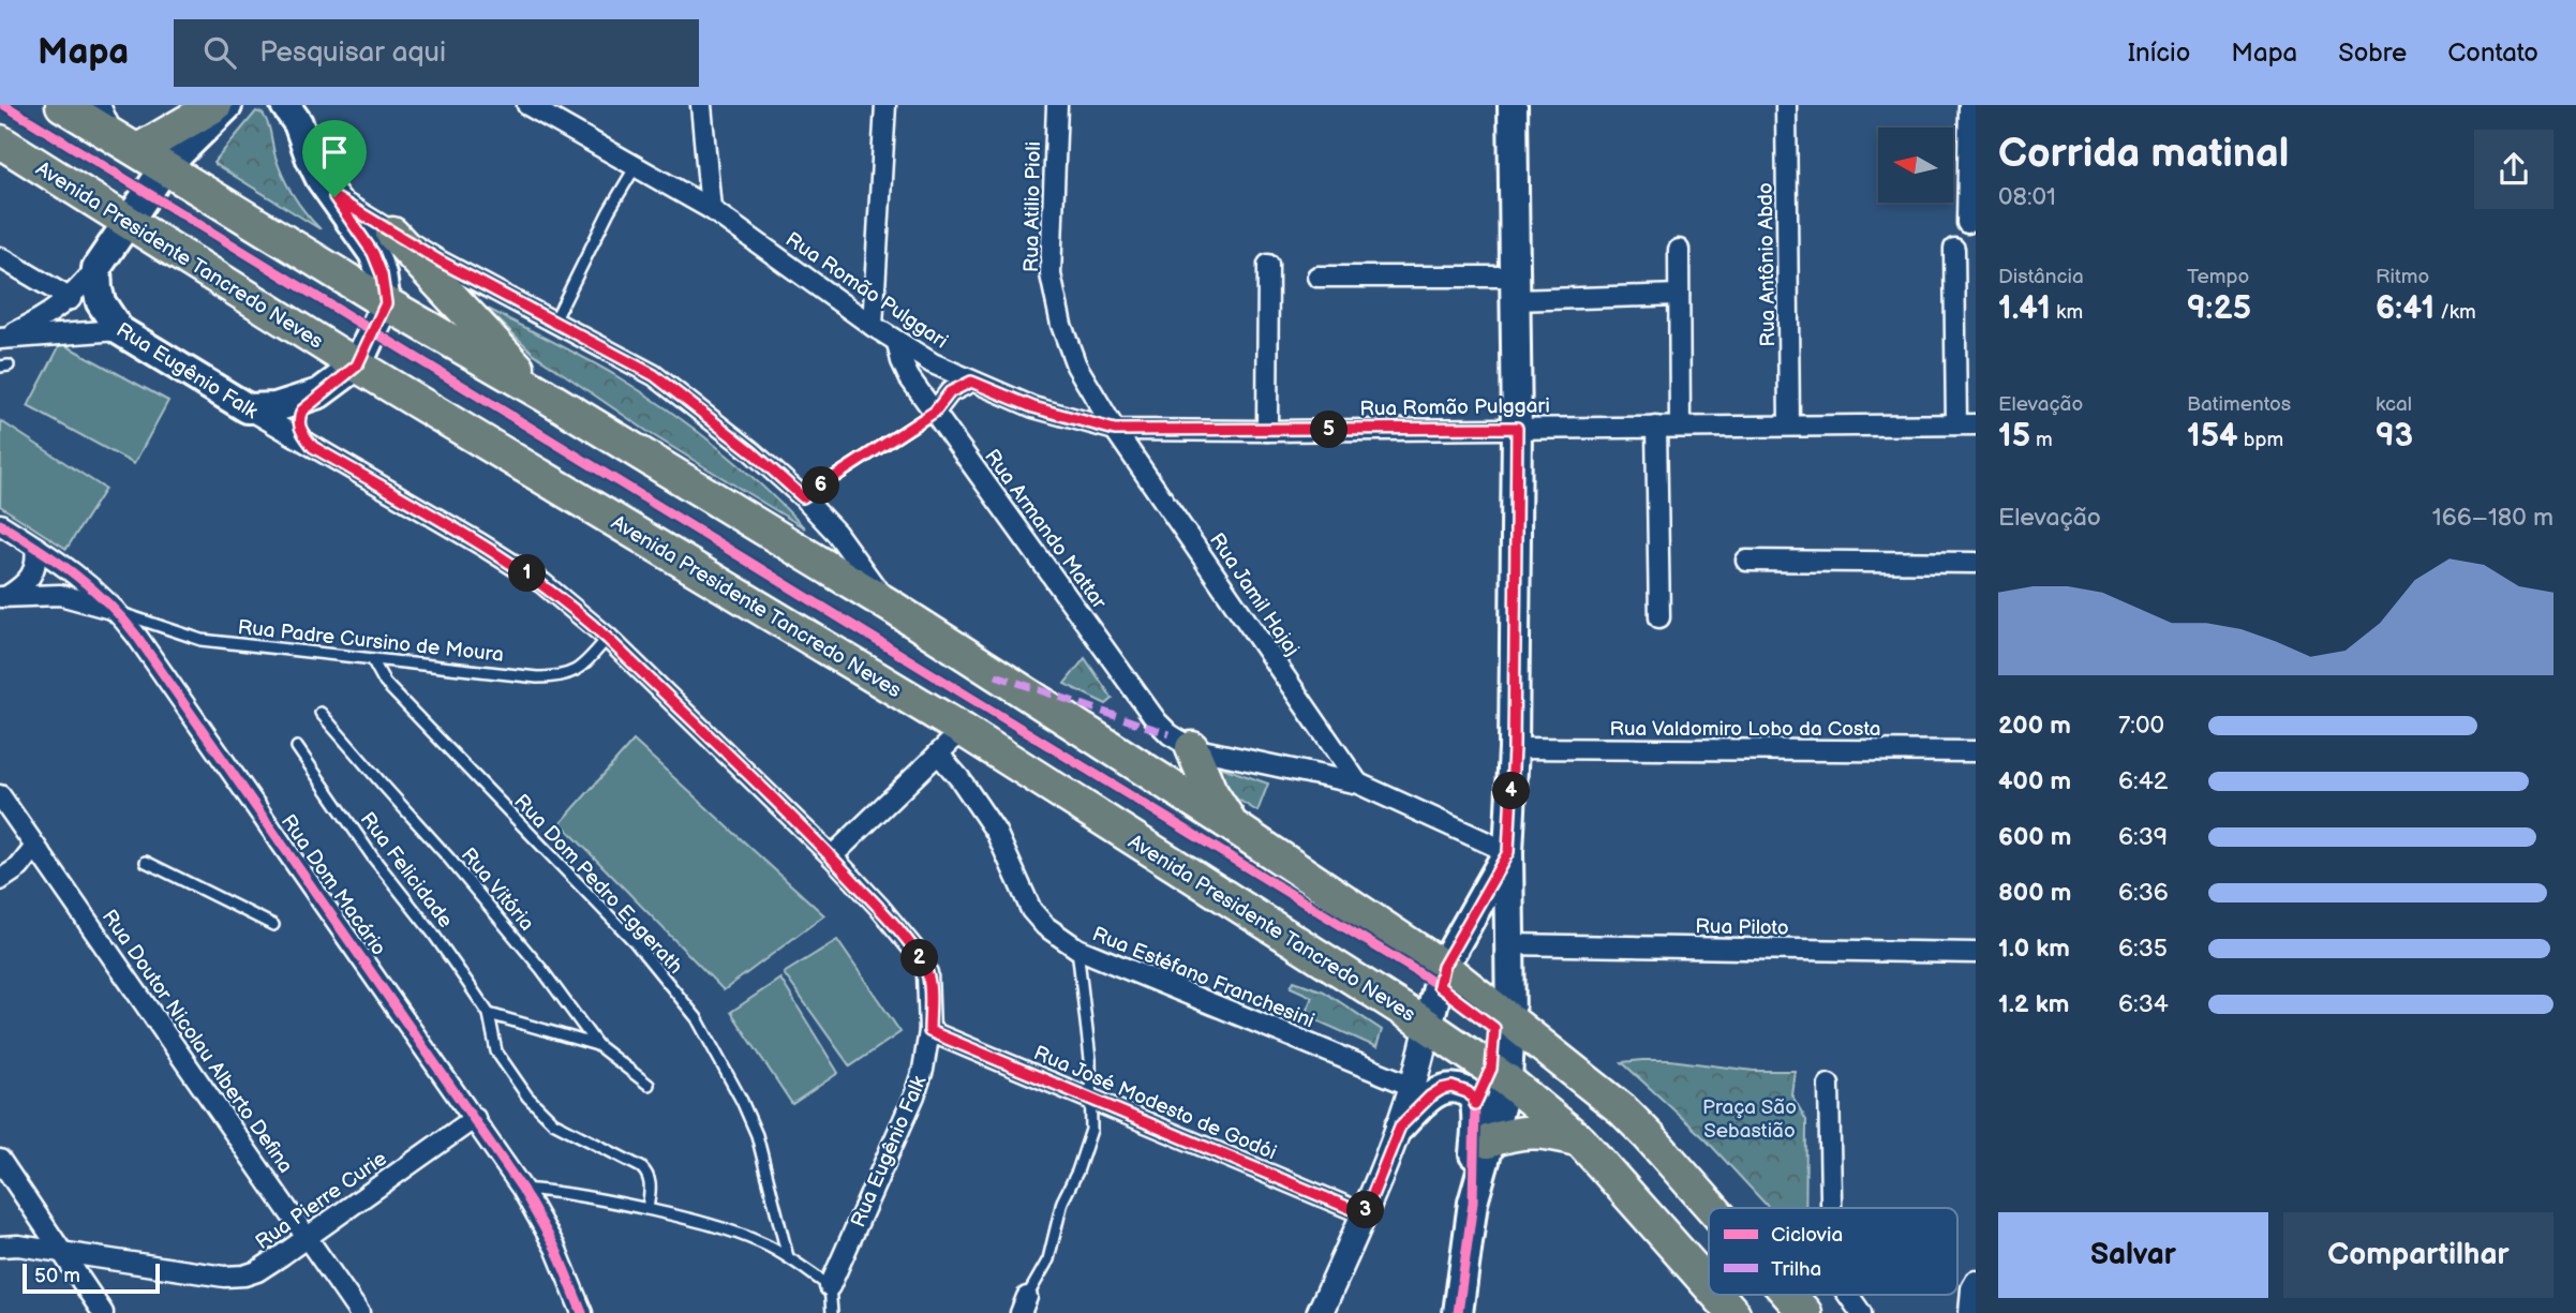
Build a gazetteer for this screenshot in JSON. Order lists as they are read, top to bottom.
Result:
{
  "streets": {
    "highway": ["Avenida Presidente Tancredo Neves"],
    "main road": ["Rua Eugênio Falk"],
    "street": [
      "Rua Atilio Pioli",
      "Rua Antônio Abdo",
      "Rua Romão Pulggari",
      "Rua Armando Mattar",
      "Rua Jamil Hajaj",
      "Rua Valdomiro Lobo da Costa",
      "Rua Dom Macário",
      "Rua Piloto",
      "Rua Estéfano Franchesini",
      "Rua Doutor Nicolau Alberto Defina",
      "Rua José Modesto de Godói",
      "Rua Pierre Curie"
    ],
    "lane": [
      "Rua Padre Cursino de Moura",
      "Rua Felicidade",
      "Rua Dom Pedro Eggerath",
      "Rua Vitória"
    ]
  },
  "crossings": [
    ["Rua Atilio Pioli", "Rua Romão Pulggari"],
    ["Rua Atilio Pioli", "Rua Jamil Hajaj"],
    ["Rua Antônio Abdo", "Rua Romão Pulggari"],
    ["Rua Romão Pulggari", "Rua Armando Mattar"],
    ["Rua Romão Pulggari", "Rua Jamil Hajaj"],
    ["Rua Eugênio Falk", "Rua Padre Cursino de Moura"],
    ["Rua Eugênio Falk", "Rua José Modesto de Godói"],
    ["Rua Padre Cursino de Moura", "Rua Dom Pedro Eggerath"],
    ["Rua Padre Cursino de Moura", "Rua Dom Macário"],
    ["Rua Dom Macário", "Rua Pierre Curie"],
    ["Rua Doutor Nicolau Alberto Defina", "Rua Pierre Curie"]
  ],
  "parks": ["Praça São Sebastião"],
  "legend": ["Ciclovia", "Trilha"],
  "scale_bar": "50 m",
  "north": "left",
  "page": {
    "header": "Mapa",
    "search": "Pesquisar aqui",
    "nav": [
      "Início",
      "Mapa",
      "Sobre",
      "Contato"
    ],
    "heading": ["Corrida matinal", "08:01"],
    "stats": [
      ["Distância", "1.41 km"],
      ["Tempo", "9:25"],
      ["Ritmo", "6:41 /km"],
      ["Elevação", "15 m"],
      ["Batimentos", "154 bpm"],
      ["kcal", "93"]
    ],
    "pins": [
      "5",
      "6",
      "1",
      "4",
      "2",
      "3"
    ],
    "chart": ["Elevação", "166–180 m"],
    "list": [
      {
        "name": "200 m",
        "note": "7:00"
      },
      {
        "name": "400 m",
        "note": "6:42"
      },
      {
        "name": "600 m",
        "note": "6:39"
      },
      {
        "name": "800 m",
        "note": "6:36"
      },
      {
        "name": "1.0 km",
        "note": "6:35"
      },
      {
        "name": "1.2 km",
        "note": "6:34"
      }
    ],
    "buttons": ["Salvar", "Compartilhar"],
    "scale": "50 m"
  }
}
